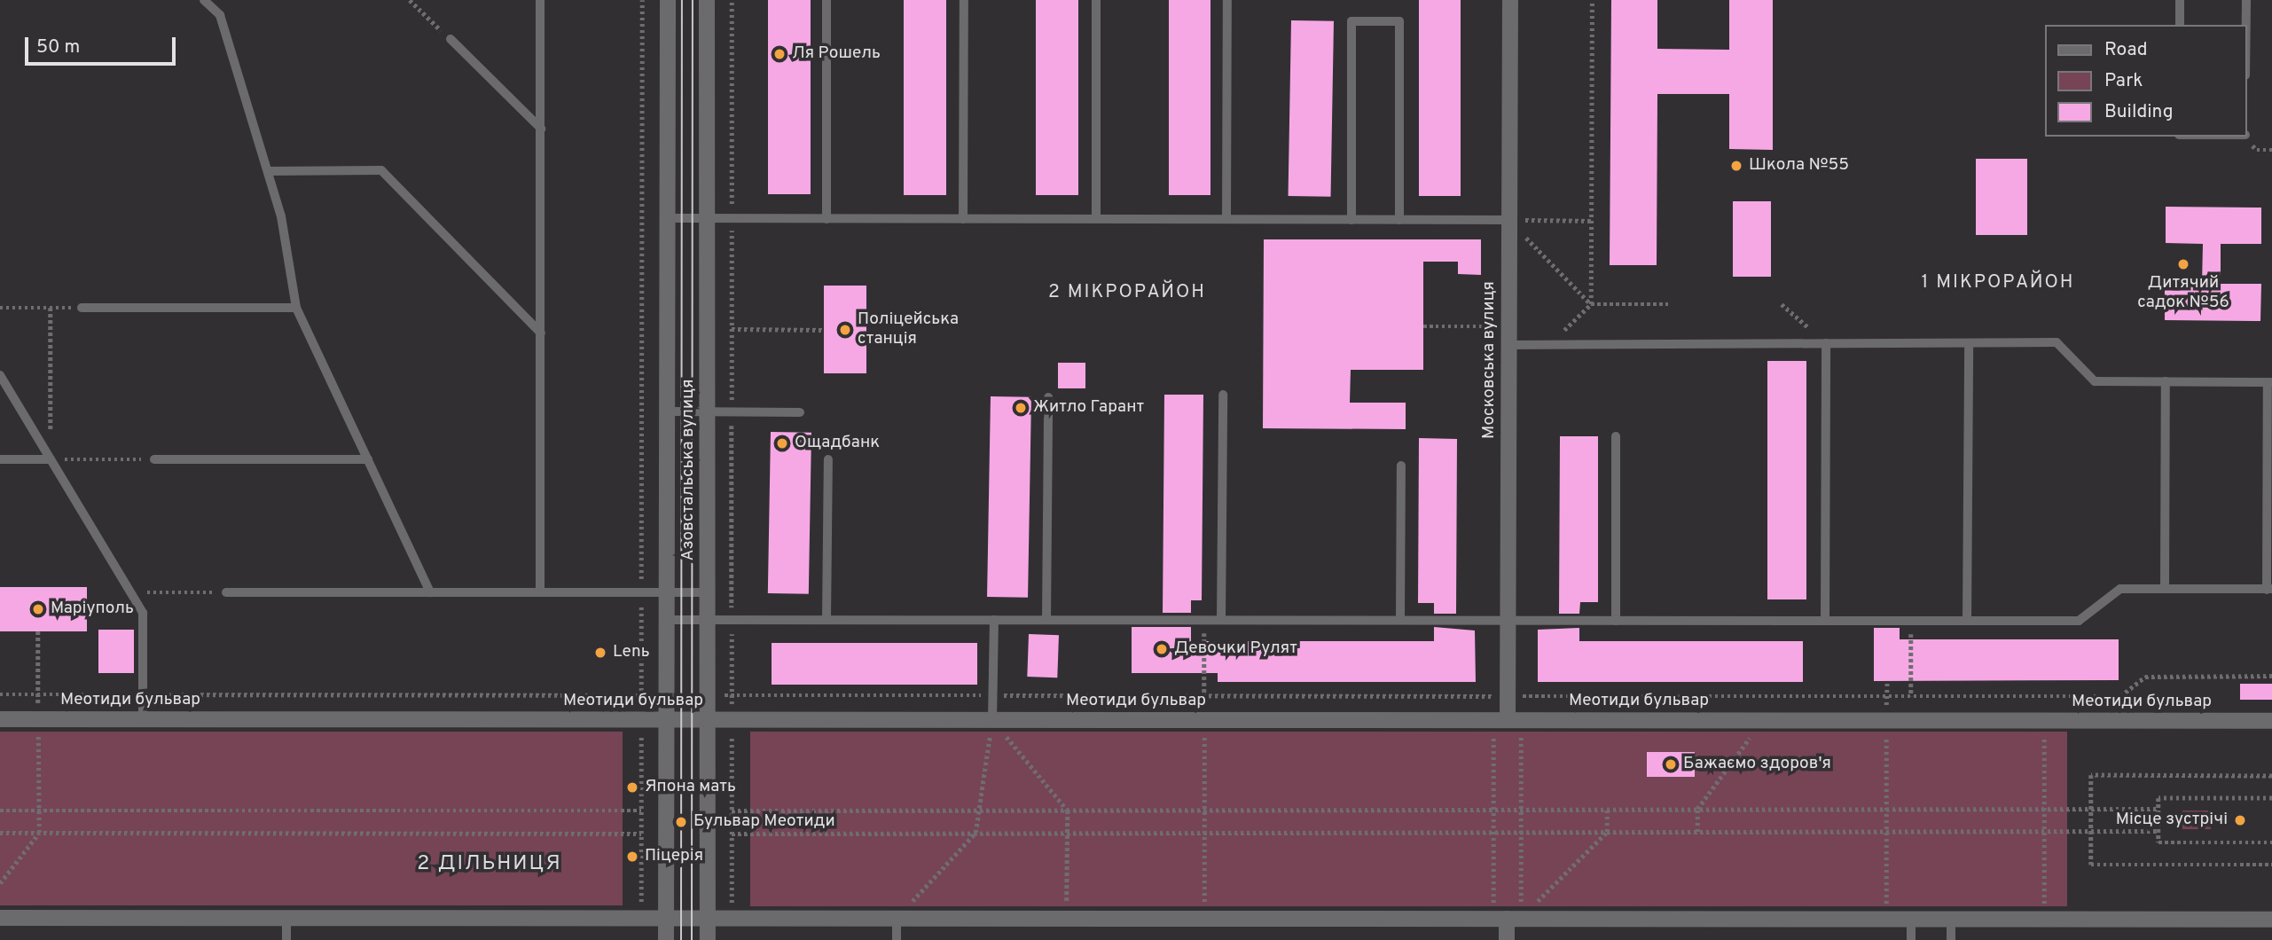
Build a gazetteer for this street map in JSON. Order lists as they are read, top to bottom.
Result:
{
  "streets": {
    "street": ["Московська вулиця", "Азовстальська вулиця", "Меотиди бульвар"]
  },
  "crossings": [
    ["Московська вулиця", "Меотиди бульвар"],
    ["Азовстальська вулиця", "Меотиди бульвар"]
  ],
  "districts": ["1 МІКРОРАЙОН", "2 МІКРОРАЙОН", "2 ДІЛЬНИЦЯ"],
  "places": [
    "Ля Рошель",
    "Школа №55",
    "Дитячий садок №56",
    "Поліцейська станція",
    "Житло Гарант",
    "Ощадбанк",
    "Маріуполь",
    "Девочки Рулят",
    "Lenь",
    "Бажаємо здоров'я",
    "Япона мать",
    "Місце зустрічі",
    "Бульвар Меотиди",
    "Піцерія"
  ],
  "legend": ["Road", "Park", "Building"],
  "scale_bar": "50 m"
}
